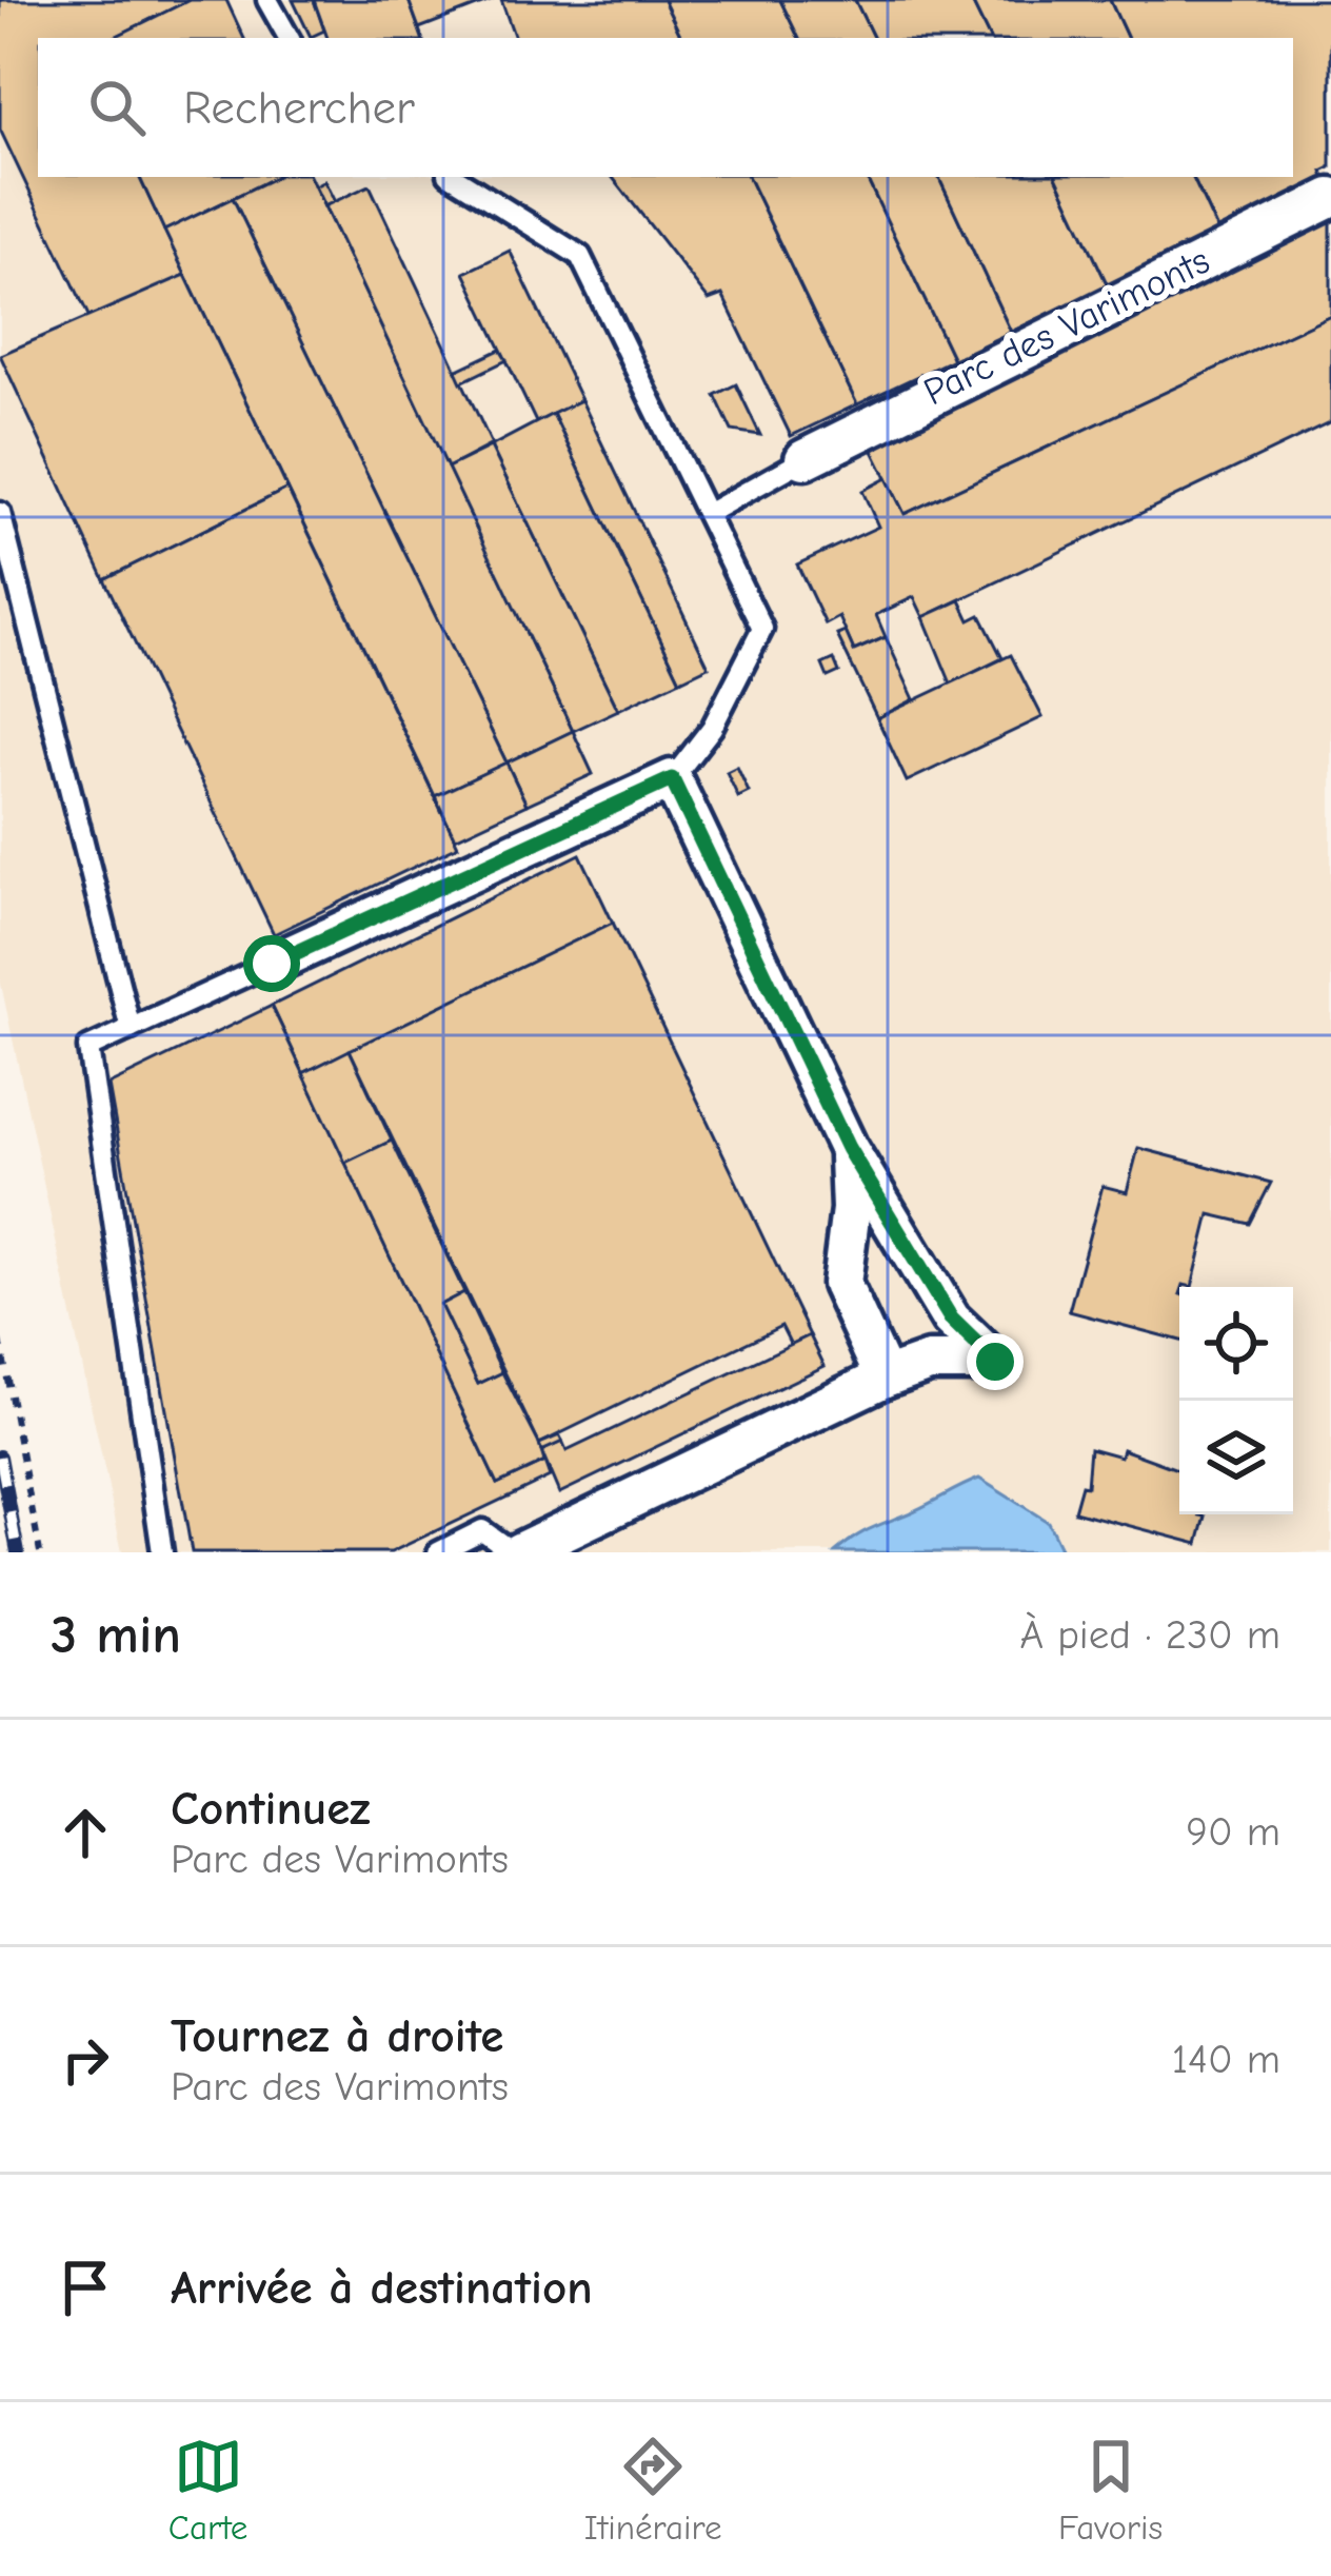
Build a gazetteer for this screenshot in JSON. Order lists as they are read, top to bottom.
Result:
{
  "streets": {
    "street": ["Parc des Varimonts"]
  },
  "page": {
    "search": "Rechercher",
    "heading": ["3 min", "À pied · 230 m"],
    "list": [
      ["Continuez", "Parc des Varimonts", "90 m"],
      ["Tournez à droite", "Parc des Varimonts", "140 m"],
      "Arrivée à destination"
    ],
    "nav": ["Carte", "Itinéraire", "Favoris"]
  }
}
